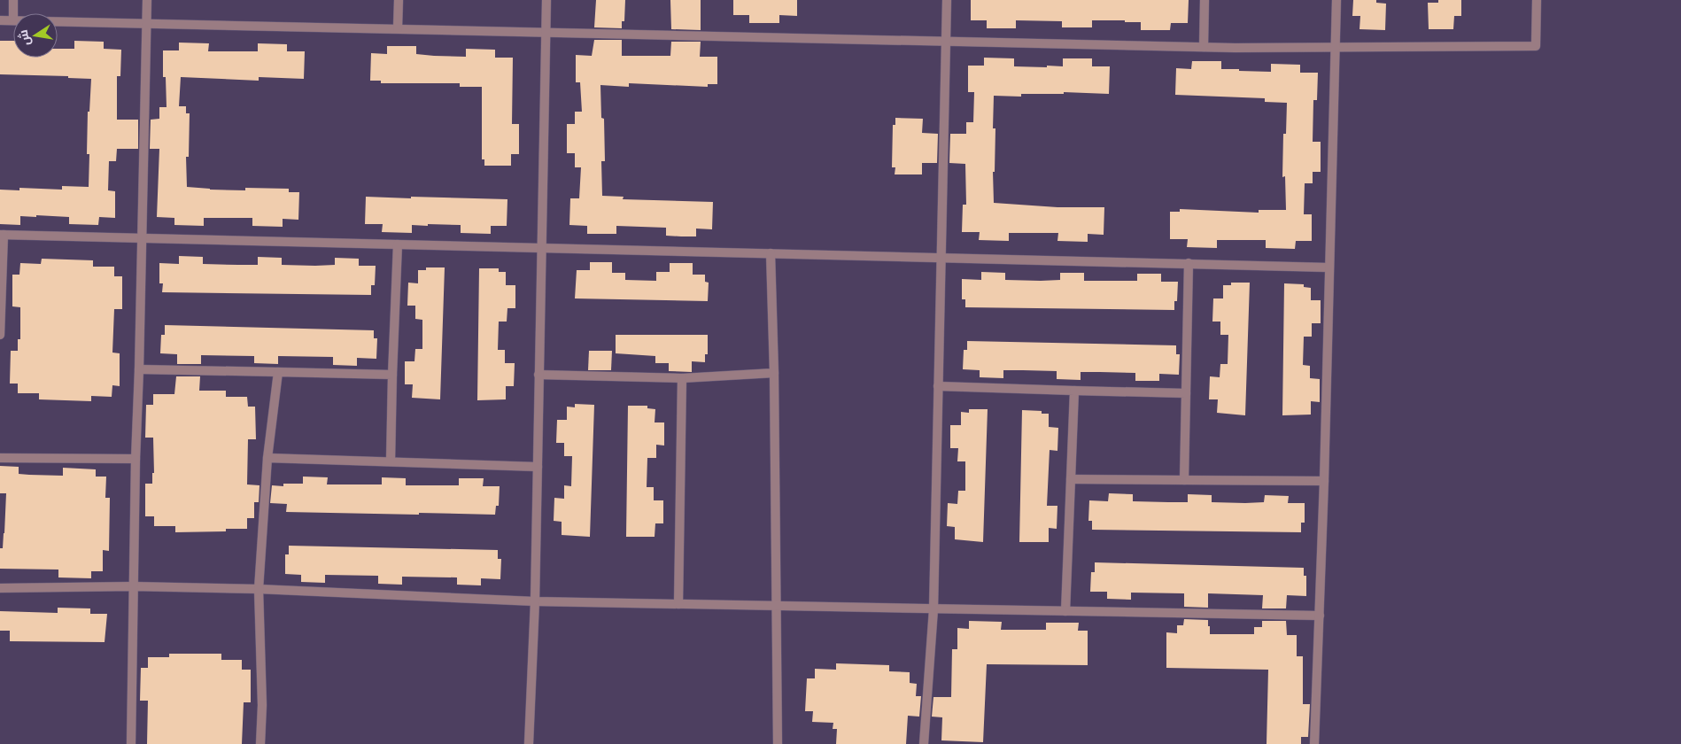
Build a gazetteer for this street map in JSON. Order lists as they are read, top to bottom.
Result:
{
  "north": "left"
}
